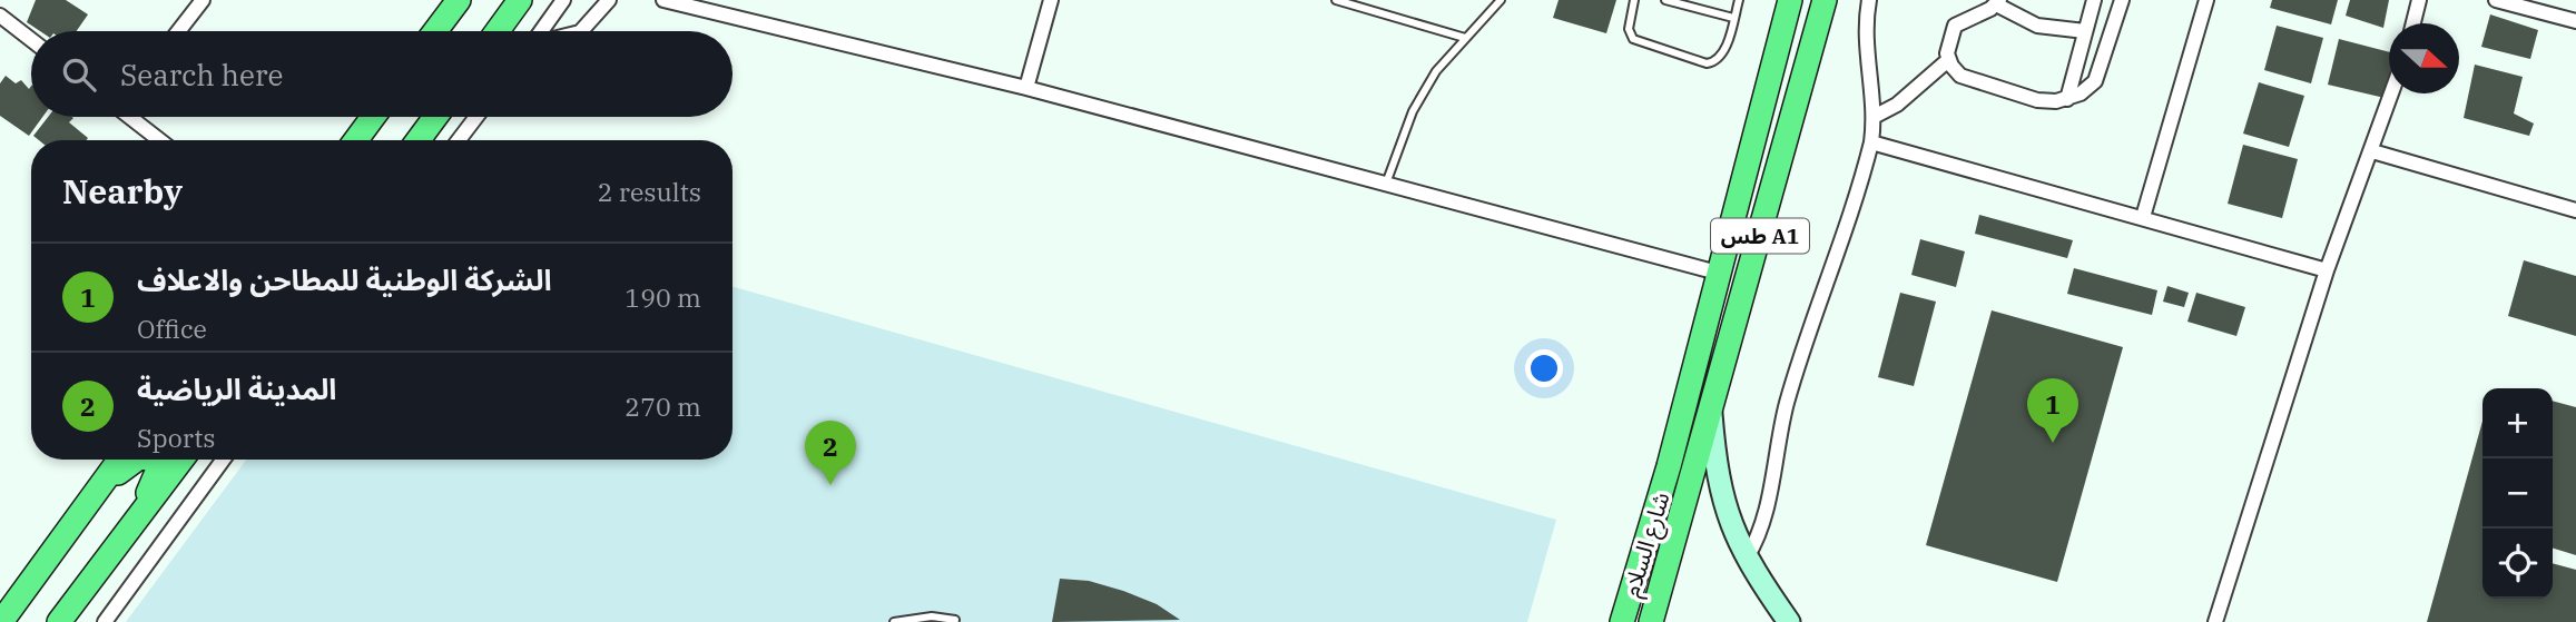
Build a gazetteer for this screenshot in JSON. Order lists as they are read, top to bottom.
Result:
{
  "streets": {
    "highway": ["طس A1", "شارع السلام"]
  },
  "crossings": [
    ["طس A1", "شارع السلام"]
  ],
  "north": "right",
  "page": {
    "search": "Search here",
    "heading": ["Nearby", "2 results"],
    "list": [
      {
        "mark": "1",
        "name": "الشركة الوطنية للمطاحن والاعلاف",
        "note": "Office",
        "value": "190 m"
      },
      {
        "mark": "2",
        "name": "المدينة الرياضية",
        "note": "Sports",
        "value": "270 m"
      }
    ],
    "pins": ["1", "2"],
    "map_buttons": ["+", "−"]
  }
}
